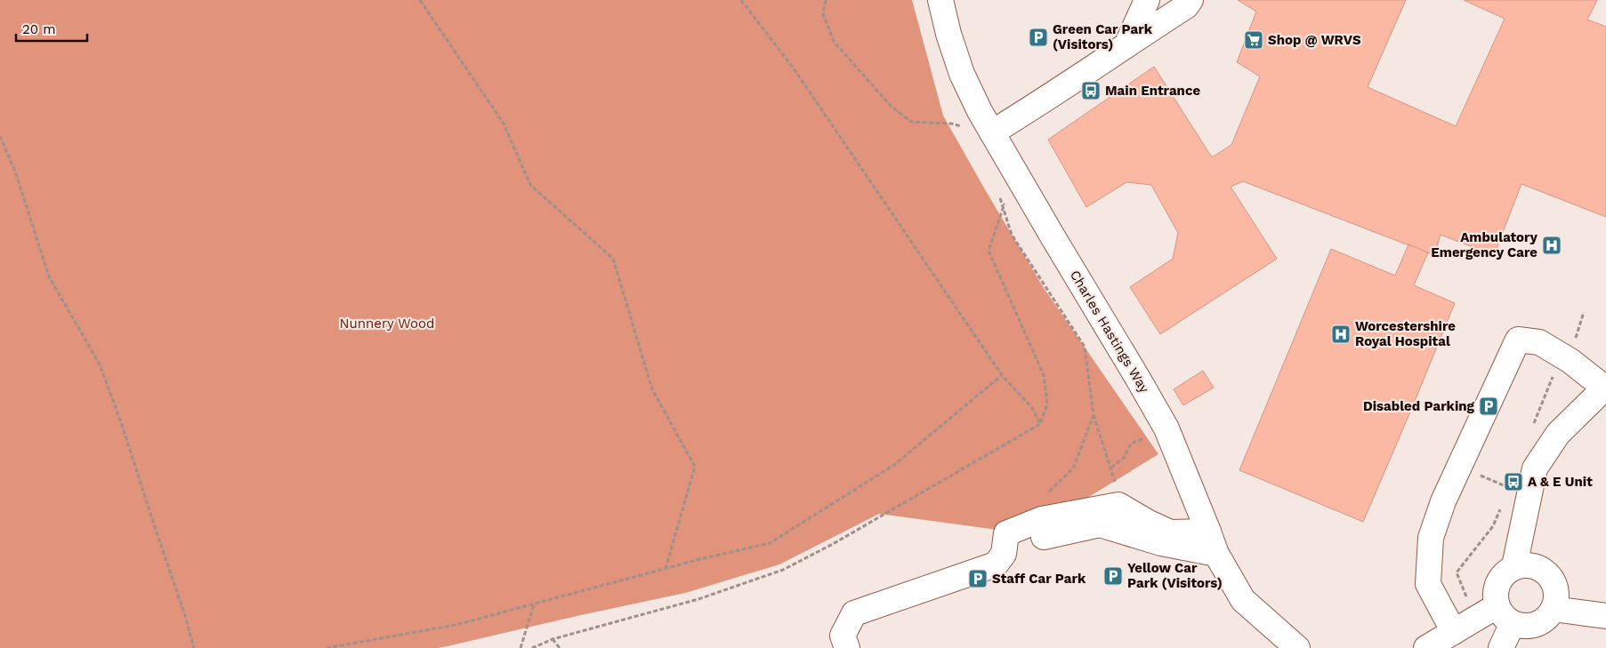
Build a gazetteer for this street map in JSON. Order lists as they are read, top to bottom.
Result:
{
  "streets": {
    "street": ["Charles Hastings Way"]
  },
  "parks": ["Nunnery Wood"],
  "places": {
    "parking": [
      "Green Car Park (Visitors)",
      "Disabled Parking",
      "Yellow Car Park (Visitors)",
      "Staff Car Park"
    ],
    "supermarket": ["Shop @ WRVS"],
    "bus stop": ["Main Entrance", "A & E Unit"],
    "hospital": ["Ambulatory Emergency Care", "Worcestershire Royal Hospital"]
  },
  "scale_bar": "20 m"
}
